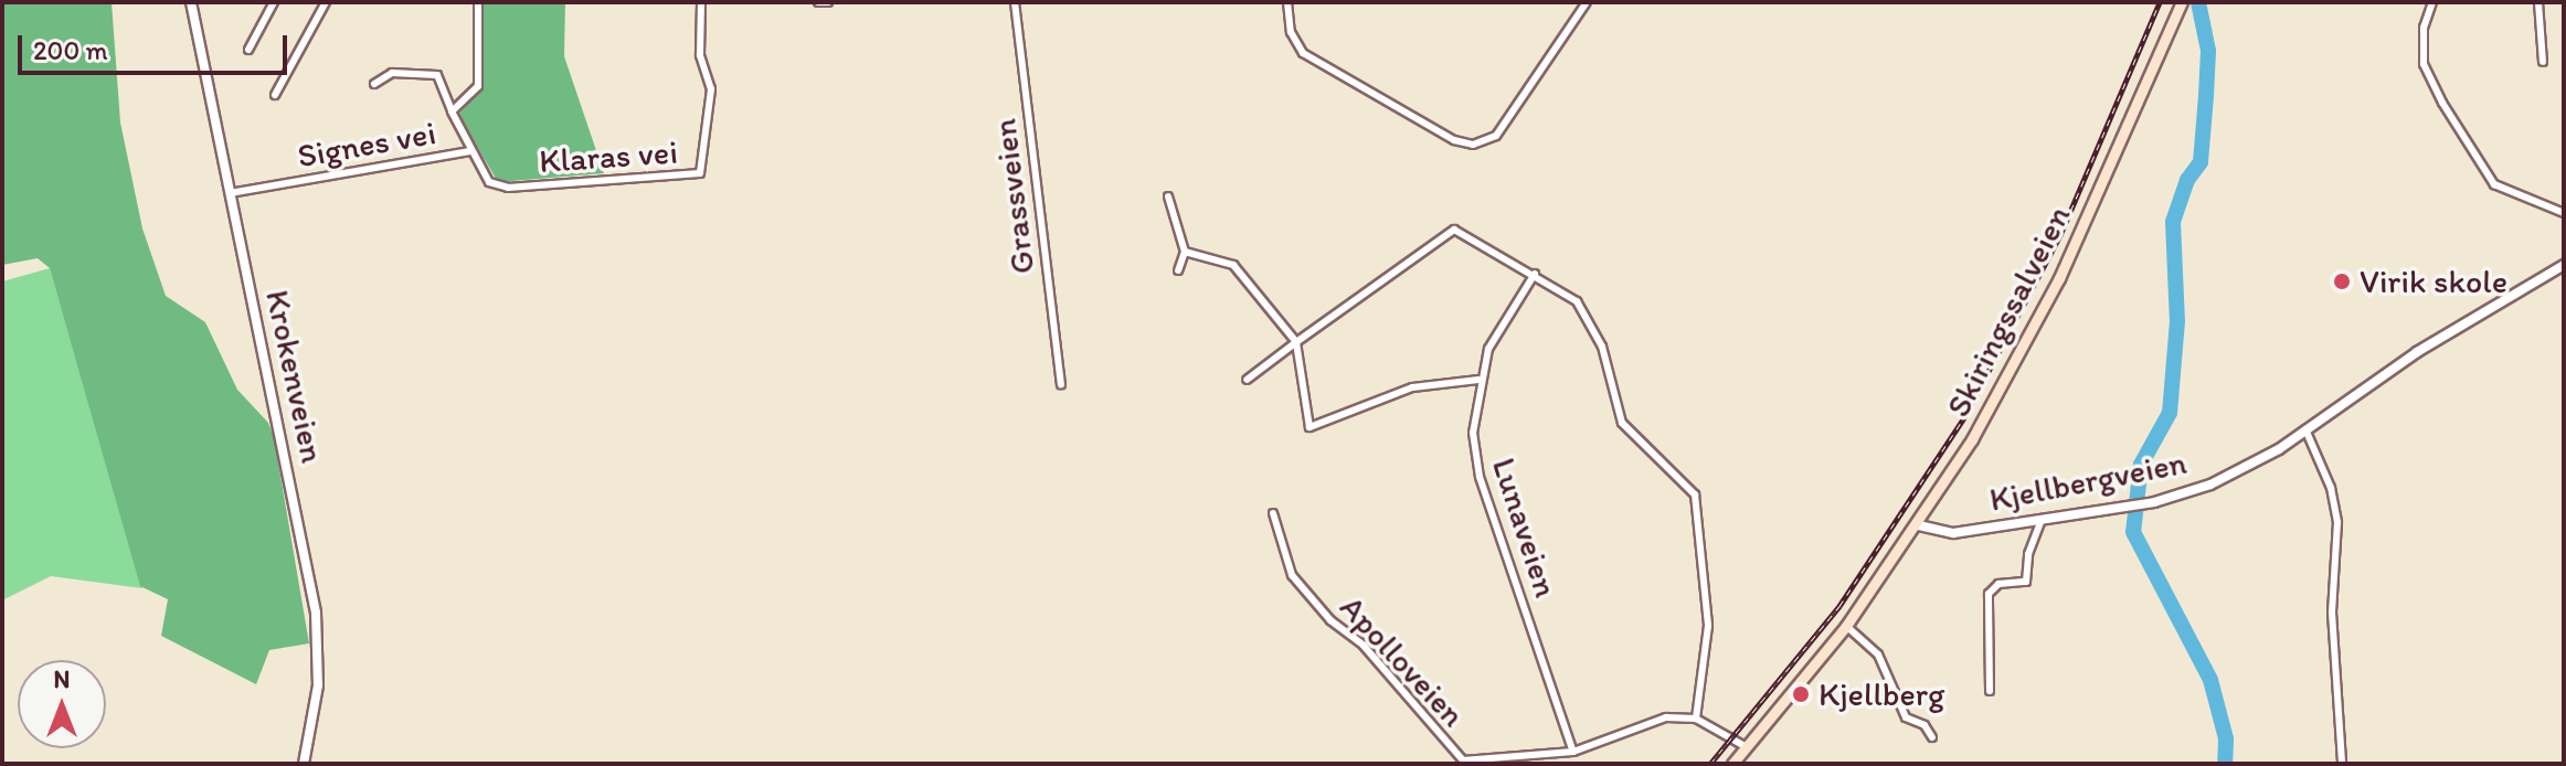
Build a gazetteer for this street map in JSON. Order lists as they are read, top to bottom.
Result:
{
  "streets": {
    "main road": ["Skiringssalveien"],
    "street": [
      "Signes vei",
      "Klaras vei",
      "Grassveien",
      "Krokenveien",
      "Kjellbergveien",
      "Lunaveien",
      "Apolloveien"
    ]
  },
  "crossings": [
    ["Signes vei", "Klaras vei"],
    ["Signes vei", "Krokenveien"],
    ["Skiringssalveien", "Kjellbergveien"],
    ["Lunaveien", "Apolloveien"]
  ],
  "places": ["Virik skole", "Kjellberg"],
  "scale_bar": "200 m",
  "north": "top"
}
